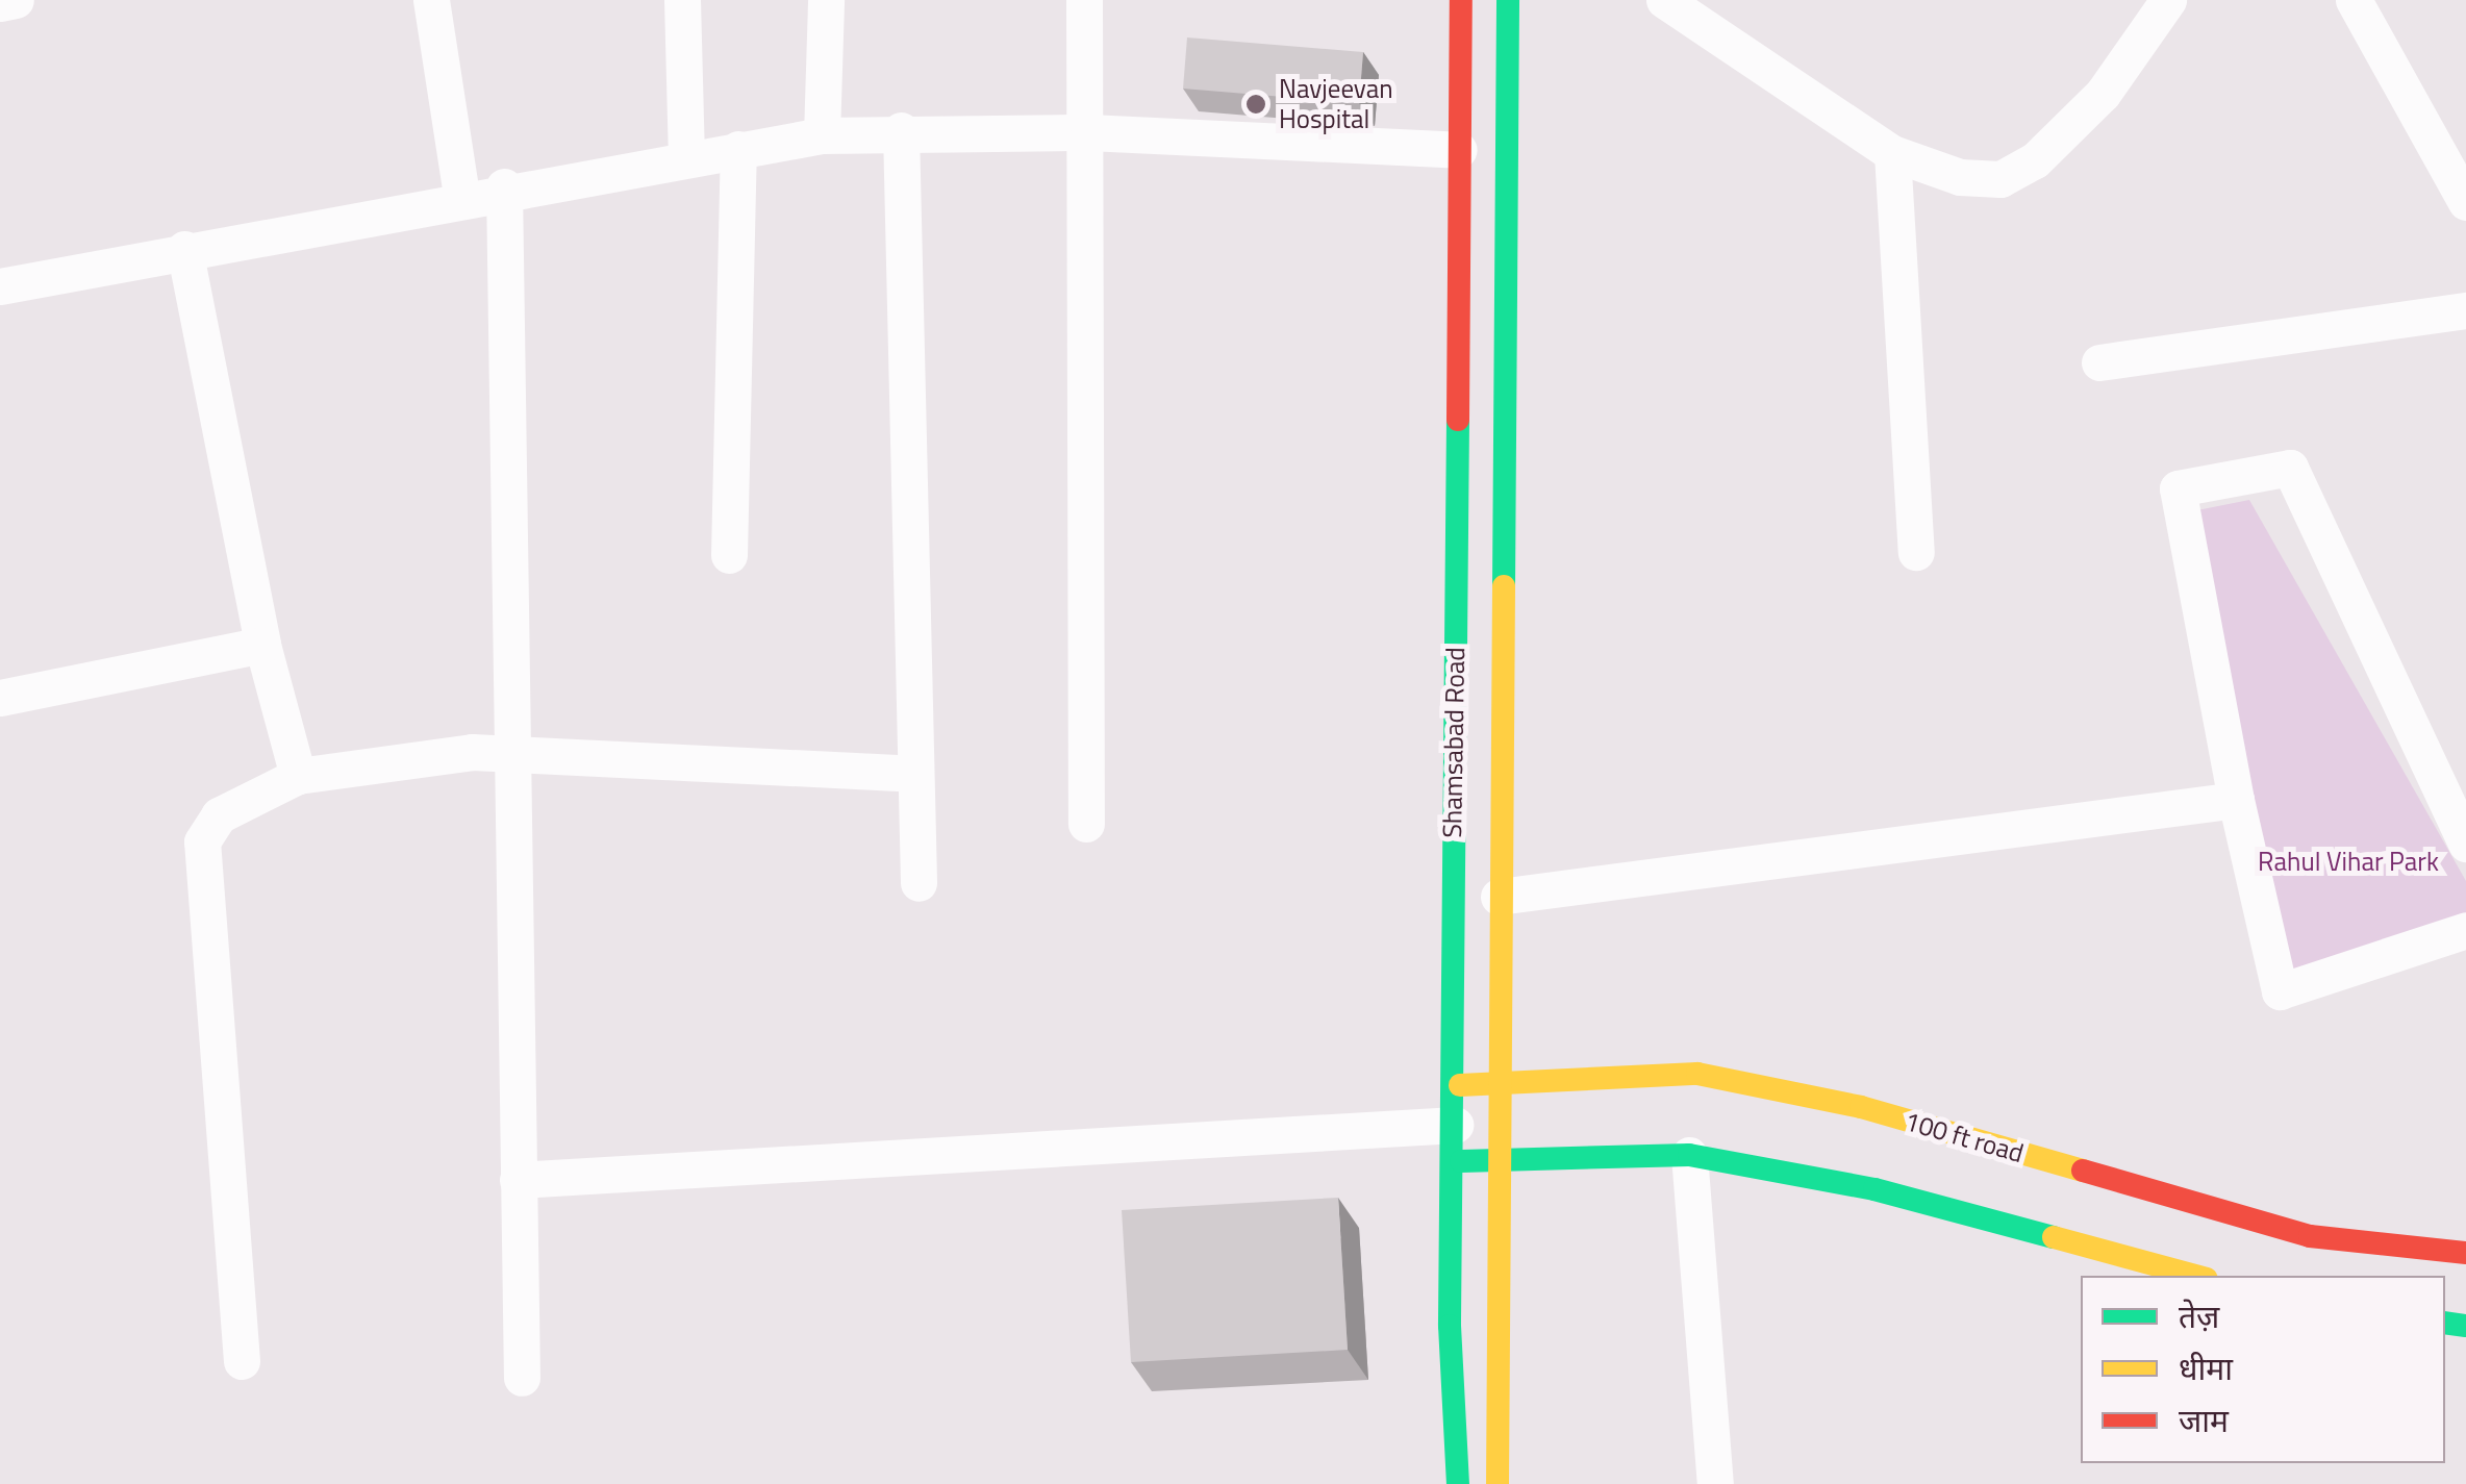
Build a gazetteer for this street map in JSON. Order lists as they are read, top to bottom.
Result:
{
  "streets": {
    "main road": ["Shamsabad Road", "100 ft road"]
  },
  "crossings": [
    ["Shamsabad Road", "100 ft road"]
  ],
  "parks": ["Rahul Vihar Park"],
  "places": ["Navjeevan Hospital"],
  "legend": ["तेज़", "धीमा", "जाम"]
}
